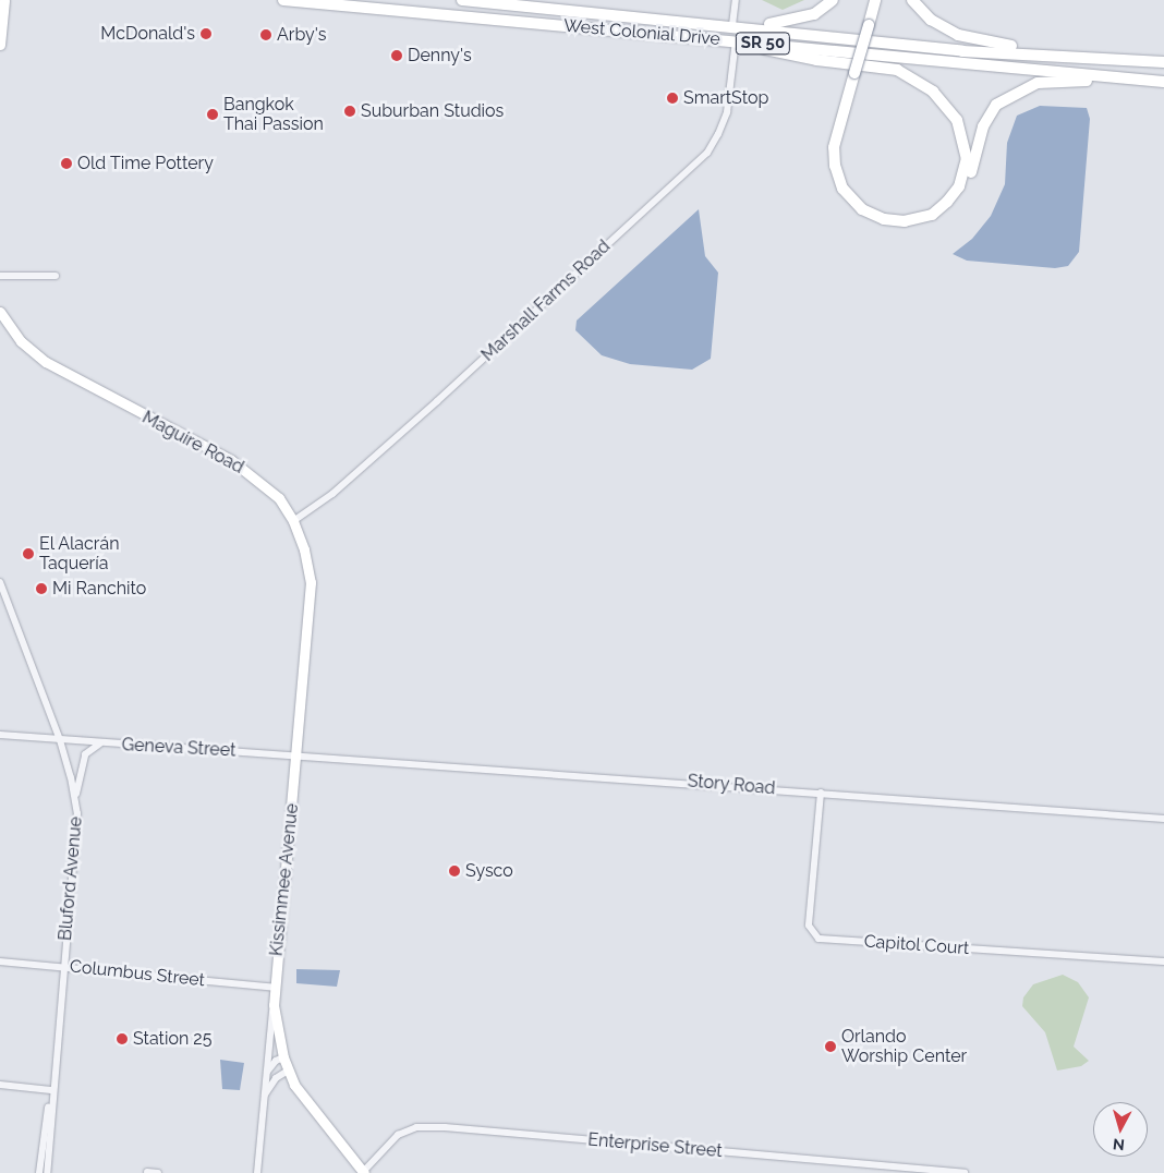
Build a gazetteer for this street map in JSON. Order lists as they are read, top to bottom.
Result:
{
  "streets": {
    "highway": ["West Colonial Drive", "SR 50"],
    "main road": ["Maguire Road", "Kissimmee Avenue"],
    "street": [
      "Marshall Farms Road",
      "Geneva Street",
      "Story Road",
      "Bluford Avenue",
      "Capitol Court",
      "Columbus Street",
      "Enterprise Street"
    ]
  },
  "crossings": [
    ["West Colonial Drive", "Marshall Farms Road"],
    ["Marshall Farms Road", "Maguire Road"],
    ["Maguire Road", "Geneva Street"],
    ["Maguire Road", "Story Road"],
    ["Maguire Road", "Kissimmee Avenue"],
    ["Geneva Street", "Story Road"],
    ["Geneva Street", "Bluford Avenue"],
    ["Geneva Street", "Kissimmee Avenue"],
    ["Story Road", "Kissimmee Avenue"],
    ["Story Road", "Capitol Court"],
    ["Bluford Avenue", "Columbus Street"],
    ["Kissimmee Avenue", "Columbus Street"]
  ],
  "places": [
    "McDonald's",
    "Arby's",
    "Denny's",
    "SmartStop",
    "Suburban Studios",
    "Bangkok Thai Passion",
    "Old Time Pottery",
    "El Alacrán Taquería",
    "Mi Ranchito",
    "Sysco",
    "Station 25",
    "Orlando Worship Center"
  ],
  "north": "bottom"
}
